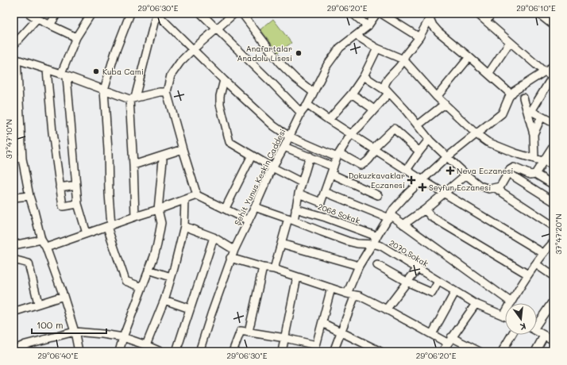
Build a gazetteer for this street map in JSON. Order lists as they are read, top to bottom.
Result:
{
  "streets": {
    "street": ["Şehit Yunus Keskin Caddesi", "2068 Sokak", "2070 Sokak"]
  },
  "crossings": [
    ["Şehit Yunus Keskin Caddesi", "2070 Sokak"]
  ],
  "places": {
    "other": ["Anafartalar Anadolu Lisesi", "Kuba Cami"],
    "health": ["Neva Eczanesi", "Dokuzkavaklar Eczanesi", "Seyfun Eczanesi"]
  },
  "scale_bar": "100 m",
  "north": "bottom",
  "coordinates": [
    "29°06'30\"E",
    "29°06'20\"E",
    "29°06'10\"E",
    "37°47'10\"N",
    "37°47'20\"N",
    "29°06'40\"E"
  ]
}
